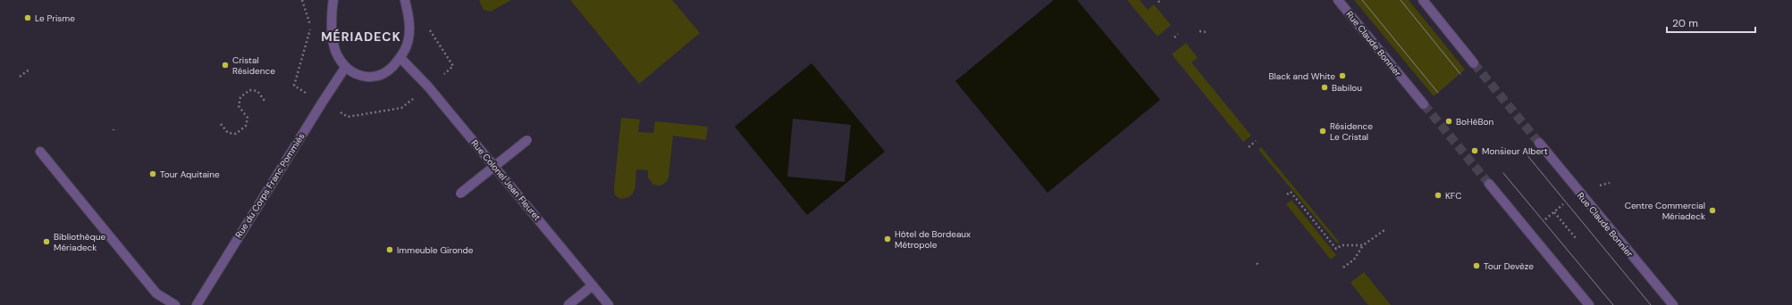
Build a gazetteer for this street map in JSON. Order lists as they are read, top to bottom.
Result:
{
  "streets": {
    "street": ["Rue Claude Bonnier", "Rue Colonel Jean Fleuret", "Rue du Corps Franc Pommiès"]
  },
  "districts": ["MÉRIADECK"],
  "places": [
    "Le Prisme",
    "Cristal Résidence",
    "Black and White",
    "Babilou",
    "BoHéBon",
    "Résidence Le Cristal",
    "Monsieur Albert",
    "Tour Aquitaine",
    "KFC",
    "Centre Commercial Mériadeck",
    "Hôtel de Bordeaux Métropole",
    "Bibliothèque Mériadeck",
    "Immeuble Gironde",
    "Tour Devèze"
  ],
  "scale_bar": "20 m"
}
